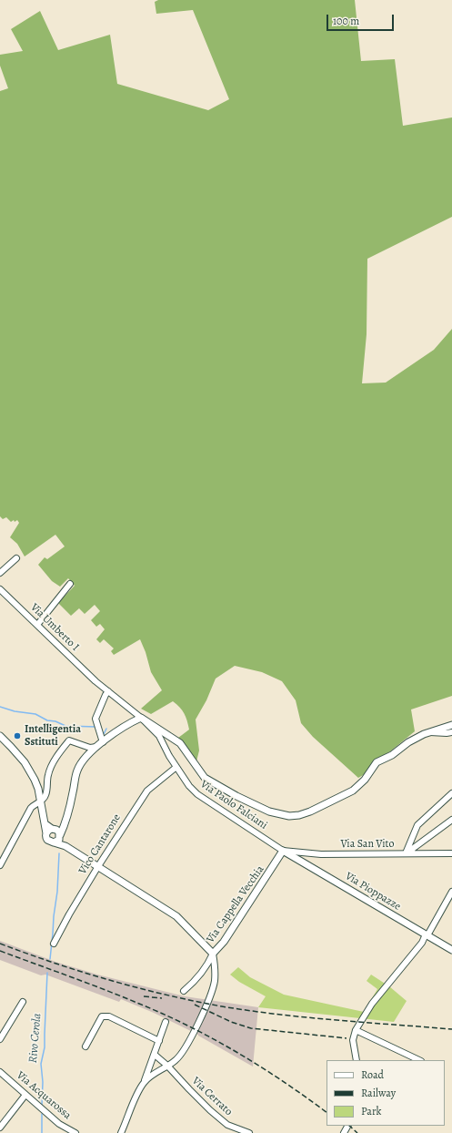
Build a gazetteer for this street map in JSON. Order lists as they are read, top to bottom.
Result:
{
  "streets": {
    "street": [
      "Via Umberto I",
      "Via Paolo Falciani",
      "Vico Cantarone",
      "Via San Vito",
      "Via Pioppazze",
      "Via Cappella Vecchia",
      "Via Acquarossa",
      "Via Cerrato"
    ]
  },
  "crossings": [
    ["Via Umberto I", "Via Paolo Falciani"],
    ["Via Paolo Falciani", "Vico Cantarone"],
    ["Via Paolo Falciani", "Via San Vito"],
    ["Via Paolo Falciani", "Via Pioppazze"],
    ["Via Paolo Falciani", "Via Cappella Vecchia"],
    ["Via San Vito", "Via Pioppazze"],
    ["Via San Vito", "Via Cappella Vecchia"],
    ["Via Pioppazze", "Via Cappella Vecchia"],
    ["Via Cappella Vecchia", "Via Cerrato"]
  ],
  "water": ["Rivo Cerola"],
  "places": ["Intelligentia Sstituti"],
  "legend": ["Road", "Railway", "Park"],
  "scale_bar": "100 m"
}
